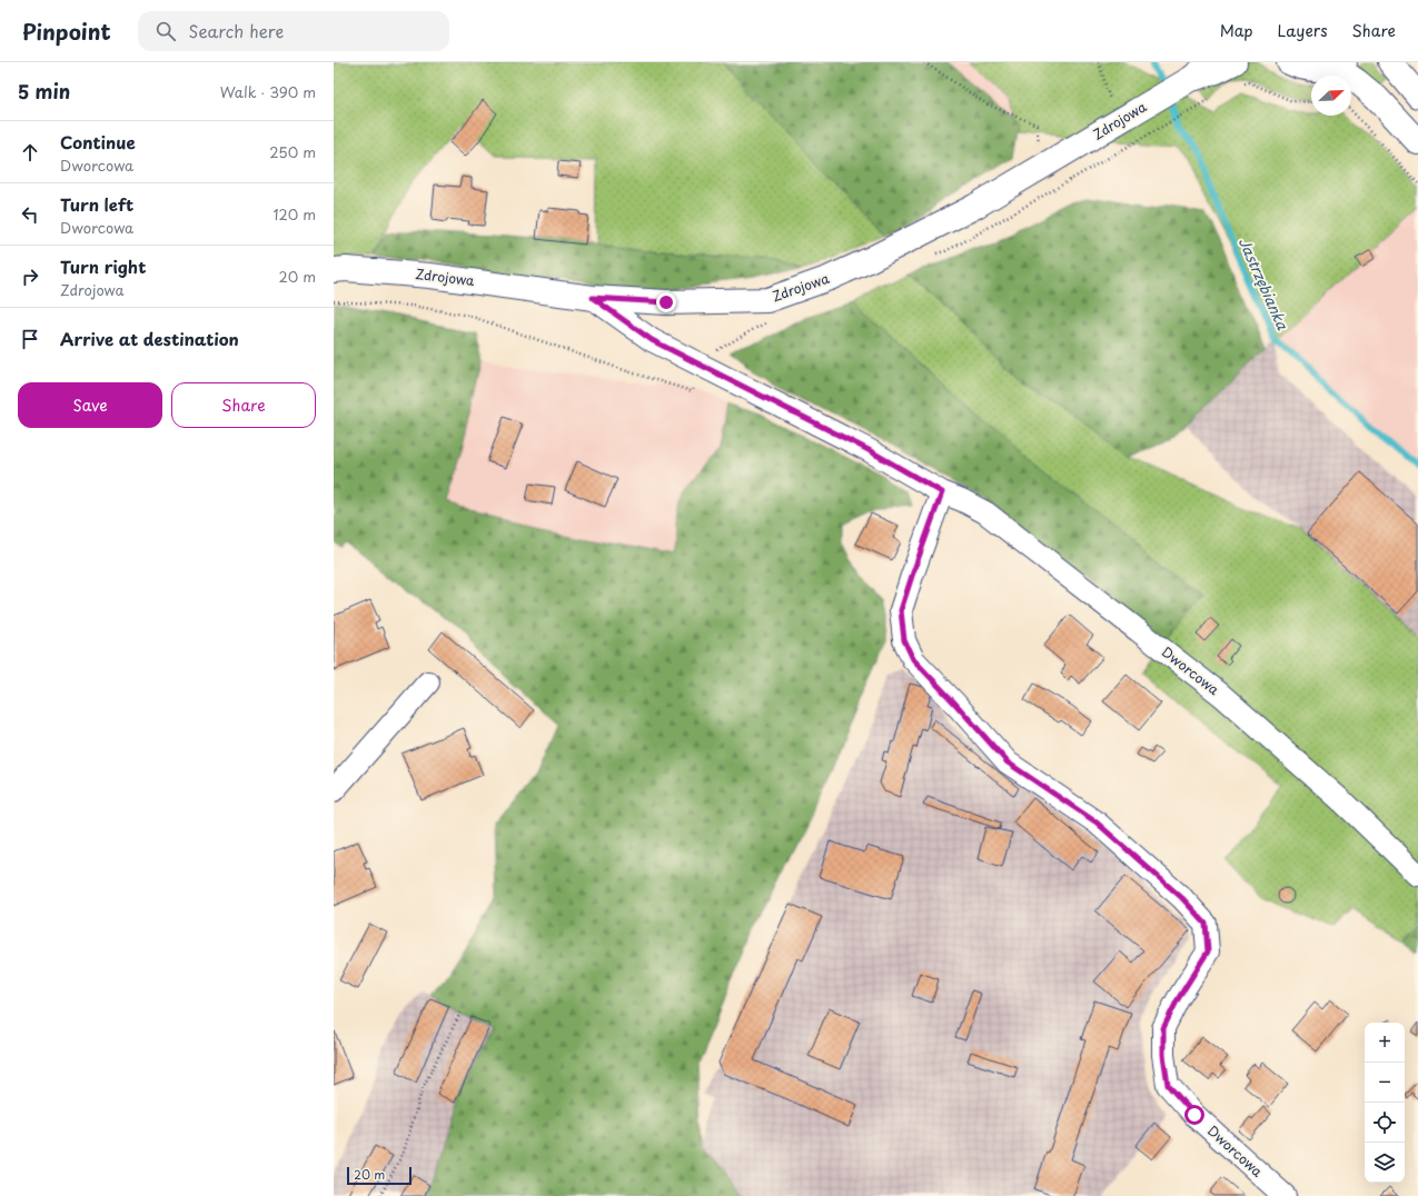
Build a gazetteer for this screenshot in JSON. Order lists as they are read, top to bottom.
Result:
{
  "streets": {
    "main road": ["Zdrojowa"],
    "street": ["Dworcowa"]
  },
  "crossings": [
    ["Zdrojowa", "Dworcowa"]
  ],
  "water": ["Jastrzębianka"],
  "scale_bar": "20 m",
  "north": "top right",
  "page": {
    "header": "Pinpoint",
    "search": "Search here",
    "nav": ["Map", "Layers", "Share"],
    "heading": ["5 min", "Walk · 390 m"],
    "list": [
      ["Continue", "Dworcowa", "250 m"],
      ["Turn left", "Dworcowa", "120 m"],
      ["Turn right", "Zdrojowa", "20 m"],
      "Arrive at destination"
    ],
    "buttons": ["Save", "Share"],
    "map_buttons": ["+", "−"],
    "scale": "20 m"
  }
}
